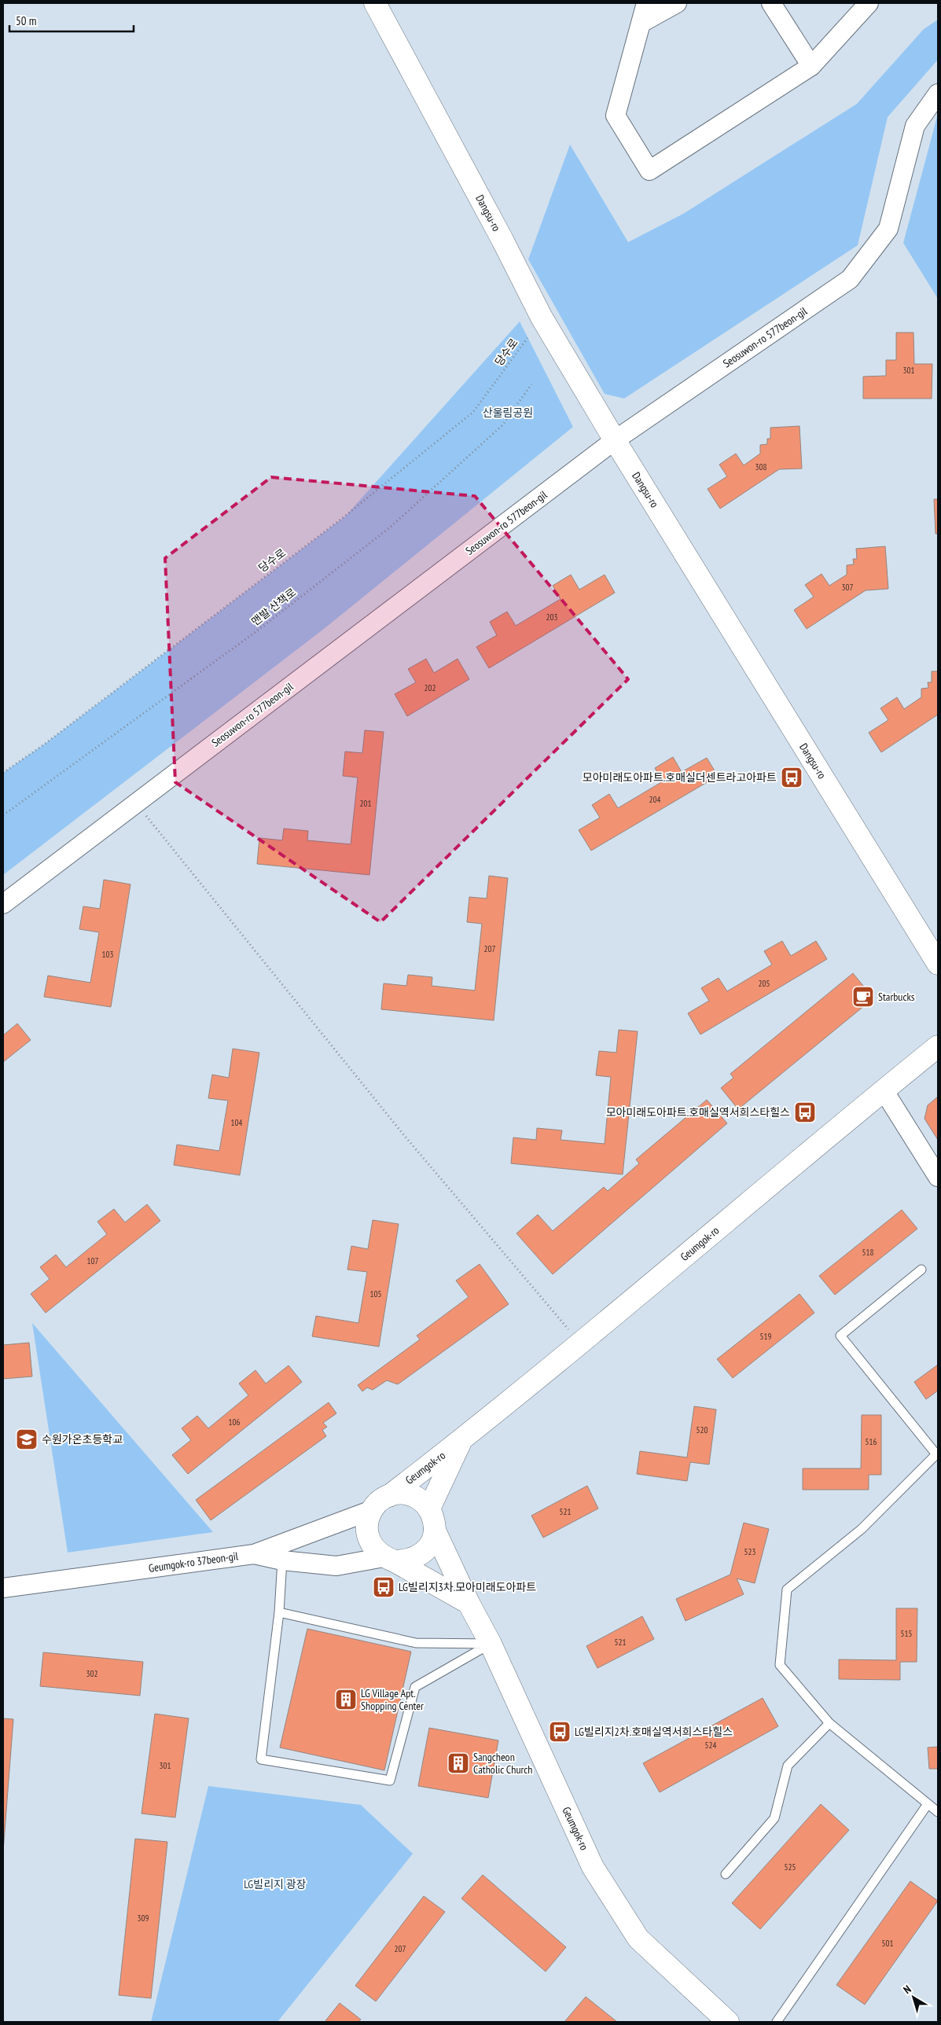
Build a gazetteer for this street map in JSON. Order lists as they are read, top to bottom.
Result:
{
  "streets": {
    "main road": ["Dangsu-ro", "Geumgok-ro"],
    "street": ["Seosuwon-ro 577beon-gil", "Geumgok-ro 37beon-gil"],
    "path": ["당수로", "맨발 산책로"]
  },
  "crossings": [
    ["Dangsu-ro", "Seosuwon-ro 577beon-gil"],
    ["Geumgok-ro", "Geumgok-ro 37beon-gil"]
  ],
  "parks": ["산울림공원", "LG빌리지 광장"],
  "places": {
    "bus stop": [
      "모아미래도아파트.호매실더센트라고아파트",
      "모아미래도아파트.호매실역서희스타힐스",
      "LG빌리지3차.모아미래도아파트",
      "LG빌리지2차.호매실역서희스타힐스"
    ],
    "cafe": ["Starbucks"],
    "school or university": ["수원가온초등학교"],
    "building": ["LG Village Apt. Shopping Center", "Sangcheon Catholic Church"]
  },
  "house_numbers": [
    "301",
    "308",
    "307",
    "203",
    "202",
    "204",
    "201",
    "207",
    "103",
    "205",
    "104",
    "518",
    "107",
    "105",
    "519",
    "106",
    "520",
    "516",
    "521",
    "523",
    "515",
    "521",
    "302",
    "524",
    "301",
    "525",
    "309",
    "501",
    "207"
  ],
  "scale_bar": "50 m",
  "north": "top left"
}
